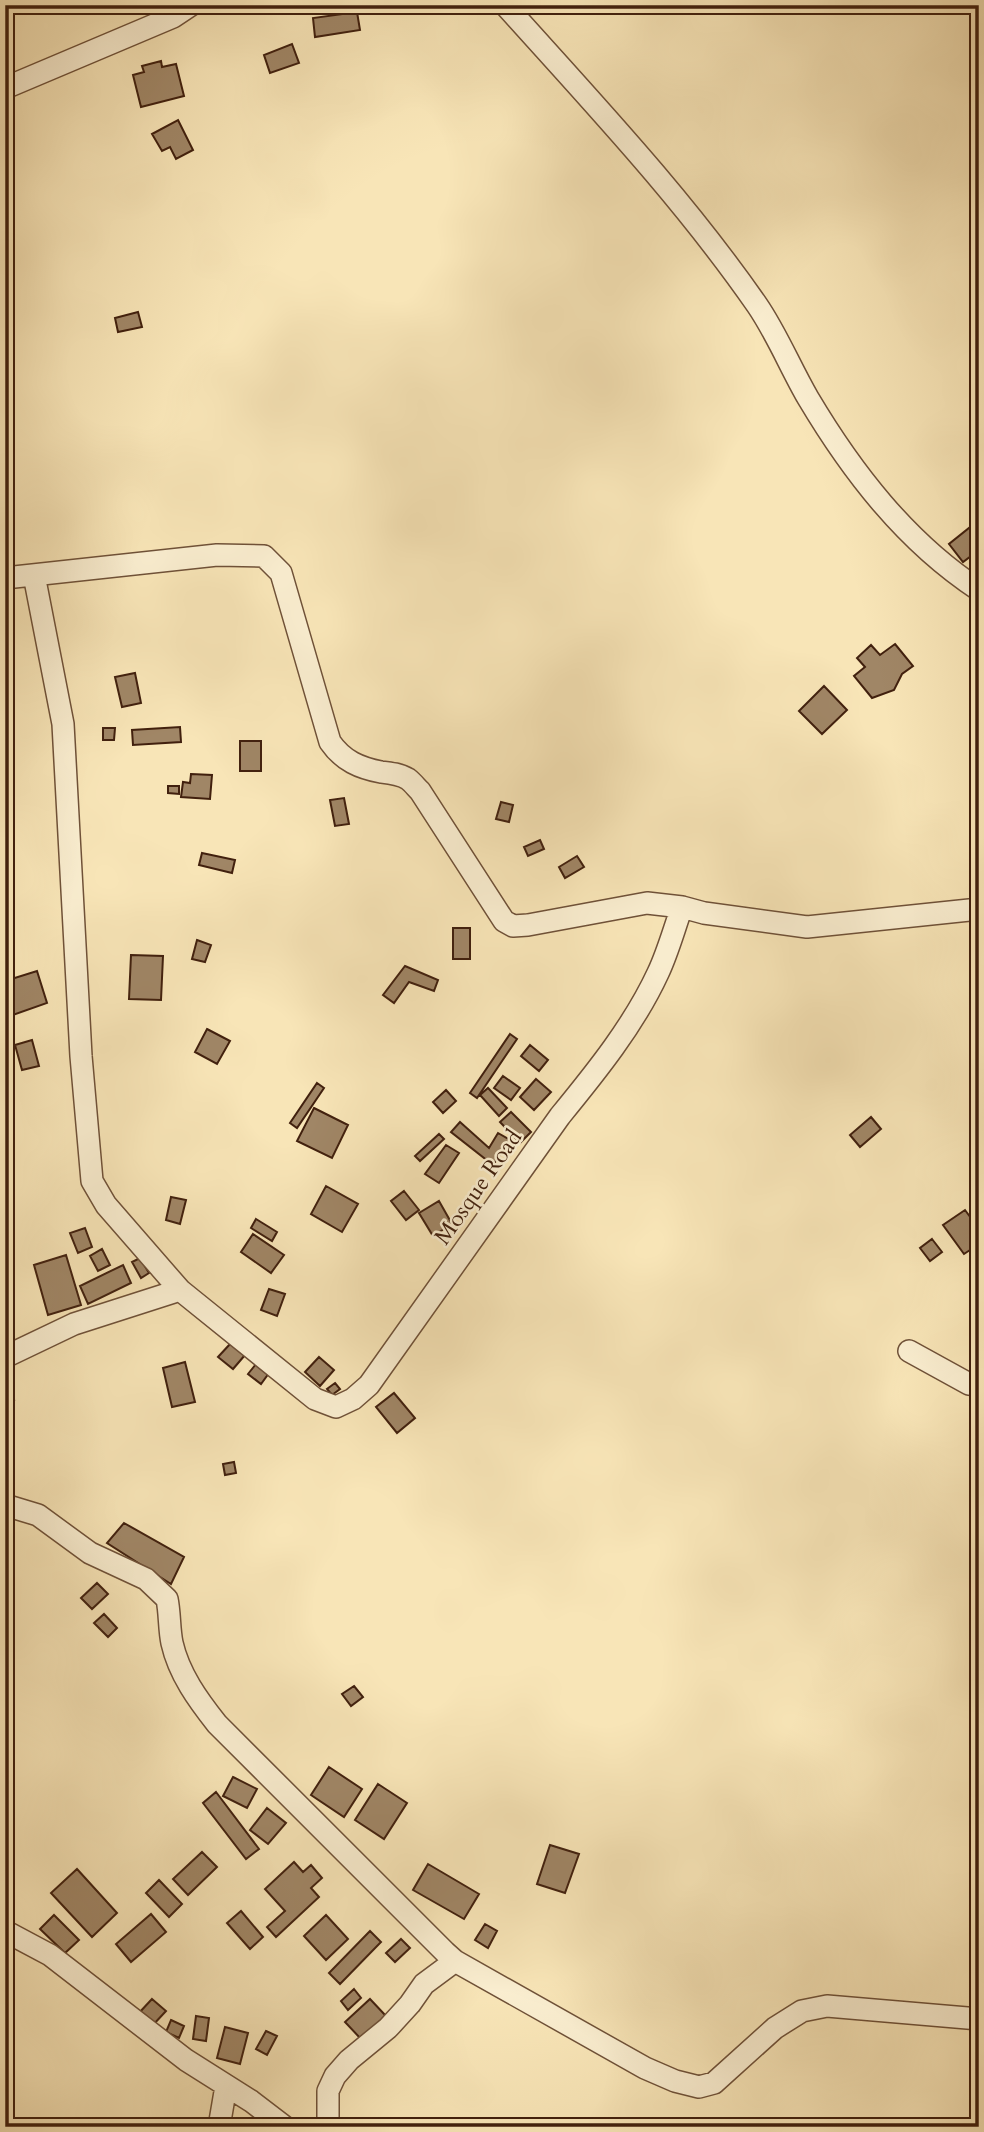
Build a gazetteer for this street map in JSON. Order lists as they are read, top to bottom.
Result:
{
  "streets": {
    "street": ["Mosque Road"]
  }
}
